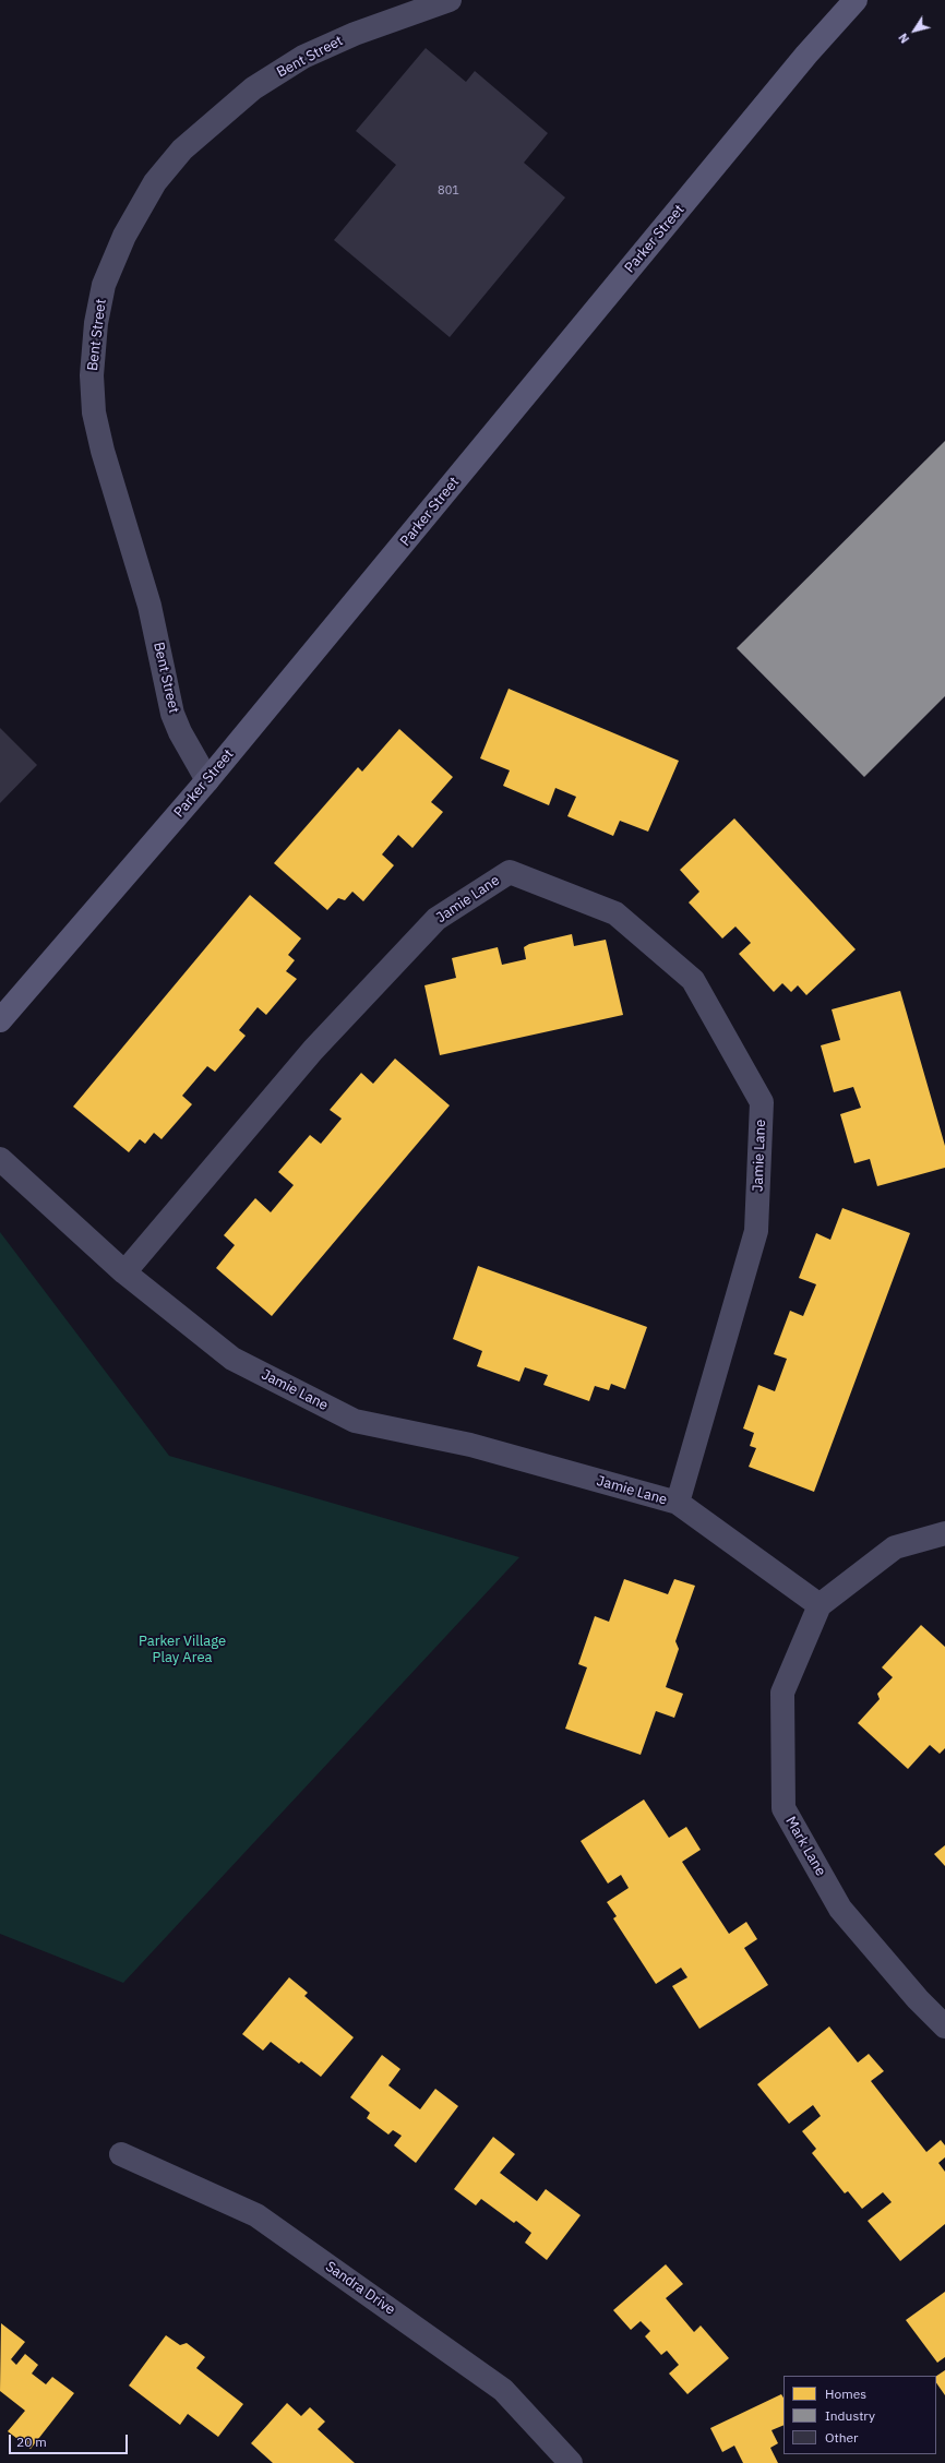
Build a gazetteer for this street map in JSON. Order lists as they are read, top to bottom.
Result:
{
  "streets": {
    "street": [
      "Bent Street",
      "Parker Street",
      "Jamie Lane",
      "Mark Lane",
      "Sandra Drive"
    ]
  },
  "crossings": [
    ["Bent Street", "Parker Street"]
  ],
  "parks": ["Parker Village Play Area"],
  "house_numbers": ["801"],
  "legend": ["Homes", "Industry", "Other"],
  "scale_bar": "20 m",
  "north": "bottom left"
}
